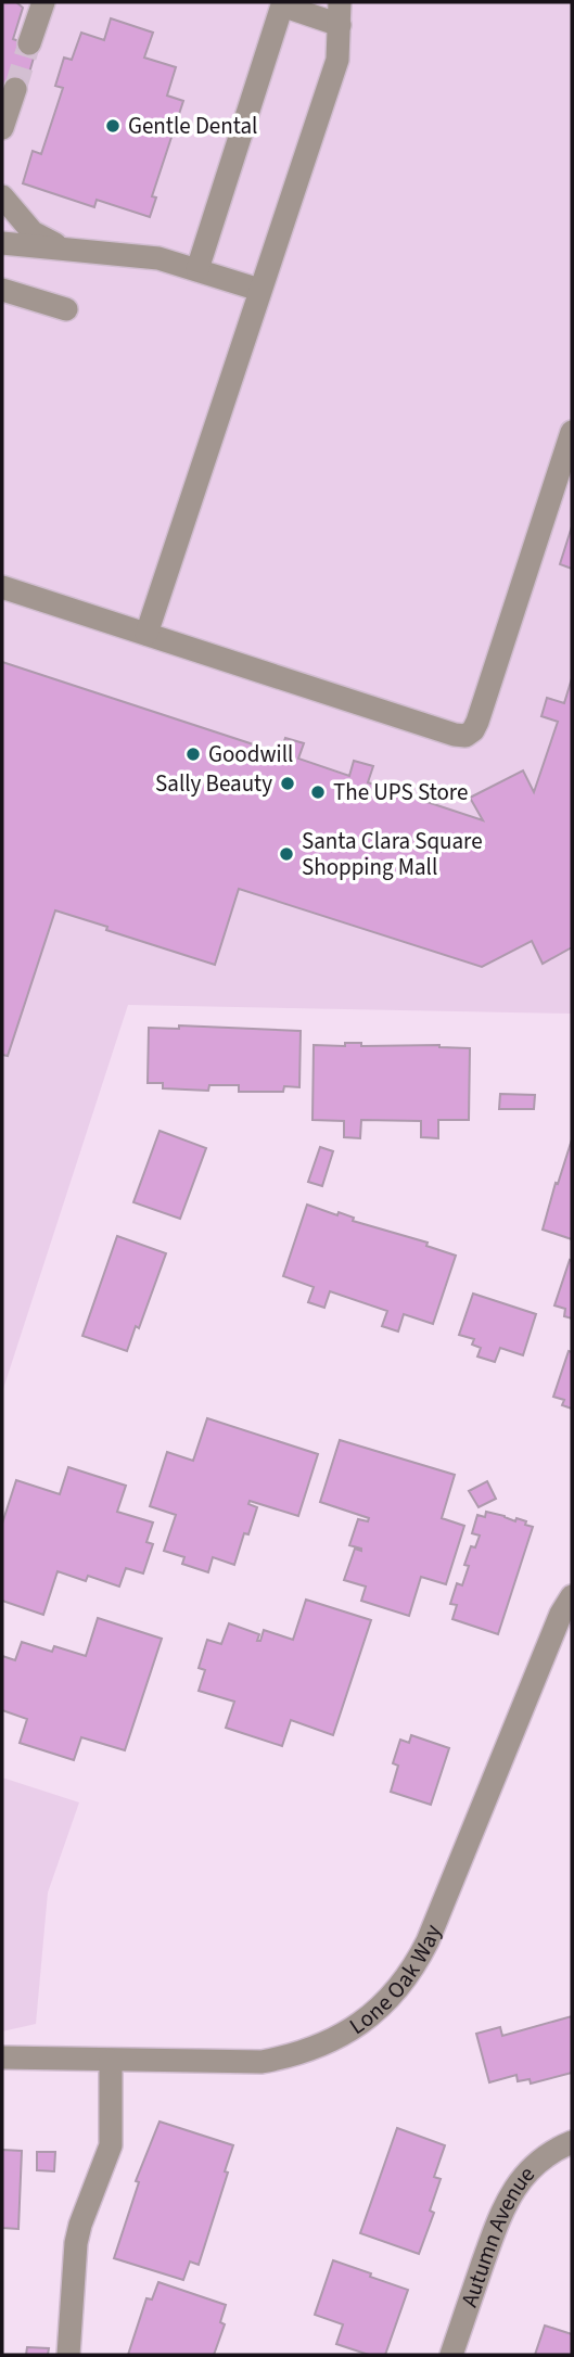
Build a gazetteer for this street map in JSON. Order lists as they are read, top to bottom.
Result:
{
  "streets": {
    "street": ["Lone Oak Way", "Autumn Avenue"]
  },
  "places": [
    "Gentle Dental",
    "Goodwill",
    "Sally Beauty",
    "The UPS Store",
    "Santa Clara Square Shopping Mall"
  ]
}
